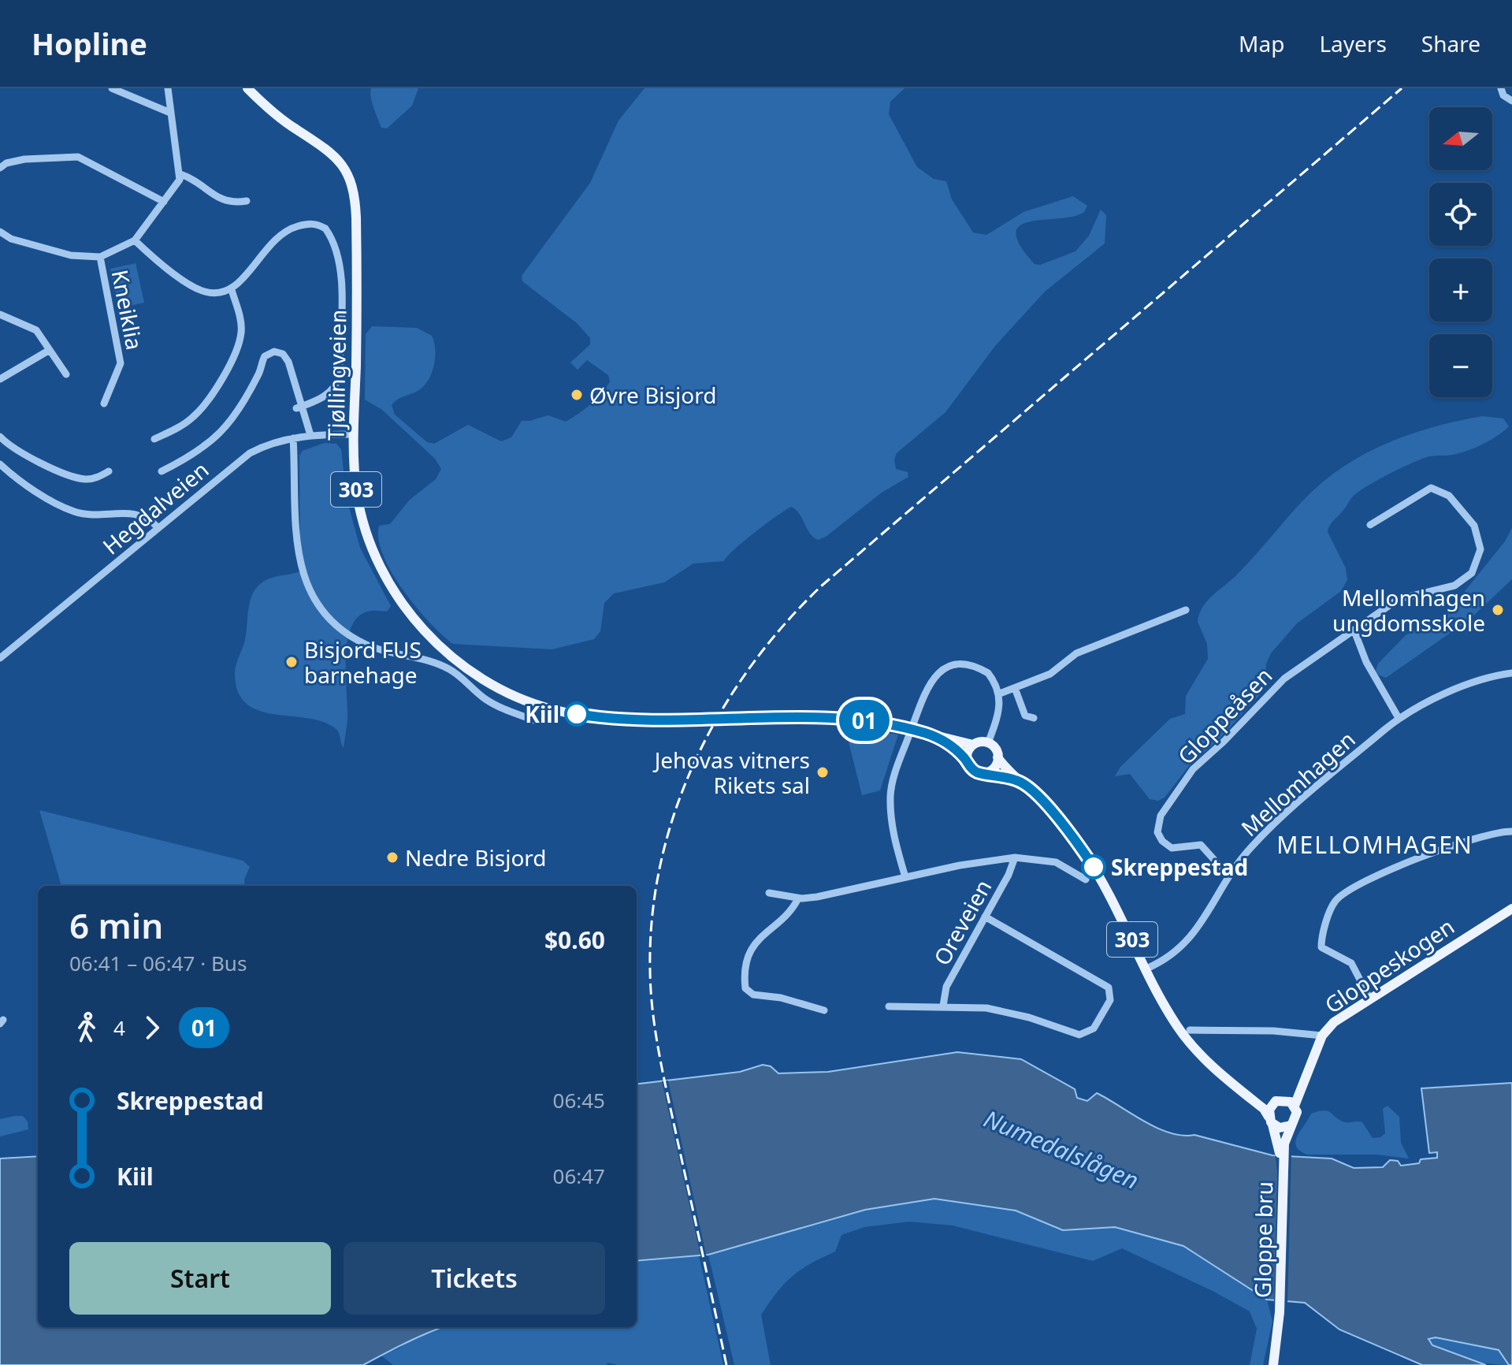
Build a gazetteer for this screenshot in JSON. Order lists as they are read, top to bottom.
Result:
{
  "streets": {
    "main road": [
      "Tjøllingveien",
      "303",
      "Gloppeskogen",
      "Gloppe bru"
    ],
    "street": [
      "Kneiklia",
      "Hegdalveien",
      "Gloppeåsen",
      "Mellomhagen",
      "Oreveien"
    ]
  },
  "crossings": [
    ["Tjøllingveien", "303"],
    ["Tjøllingveien", "Hegdalveien"],
    ["303", "Mellomhagen"],
    ["303", "Gloppeskogen"],
    ["303", "Gloppe bru"],
    ["Gloppeåsen", "Mellomhagen"]
  ],
  "districts": ["MELLOMHAGEN"],
  "water": ["Numedalslågen"],
  "places": [
    "Øvre Bisjord",
    "Mellomhagen ungdomsskole",
    "Bisjord FUS barnehage",
    "Kiil",
    "Jehovas vitners Rikets sal",
    "Nedre Bisjord",
    "Skreppestad"
  ],
  "lines": ["bus line 01"],
  "north": "left",
  "page": {
    "header": "Hopline",
    "nav": ["Map", "Layers", "Share"],
    "on_map": "01",
    "map_buttons": ["+", "−"],
    "heading": ["6 min", "06:41 – 06:47 · Bus", "$0.60"],
    "legs": ["4", "01"],
    "list": [
      {
        "name": "Skreppestad",
        "value": "06:45"
      },
      {
        "name": "Kiil",
        "value": "06:47"
      }
    ],
    "buttons": ["Start", "Tickets"]
  }
}
